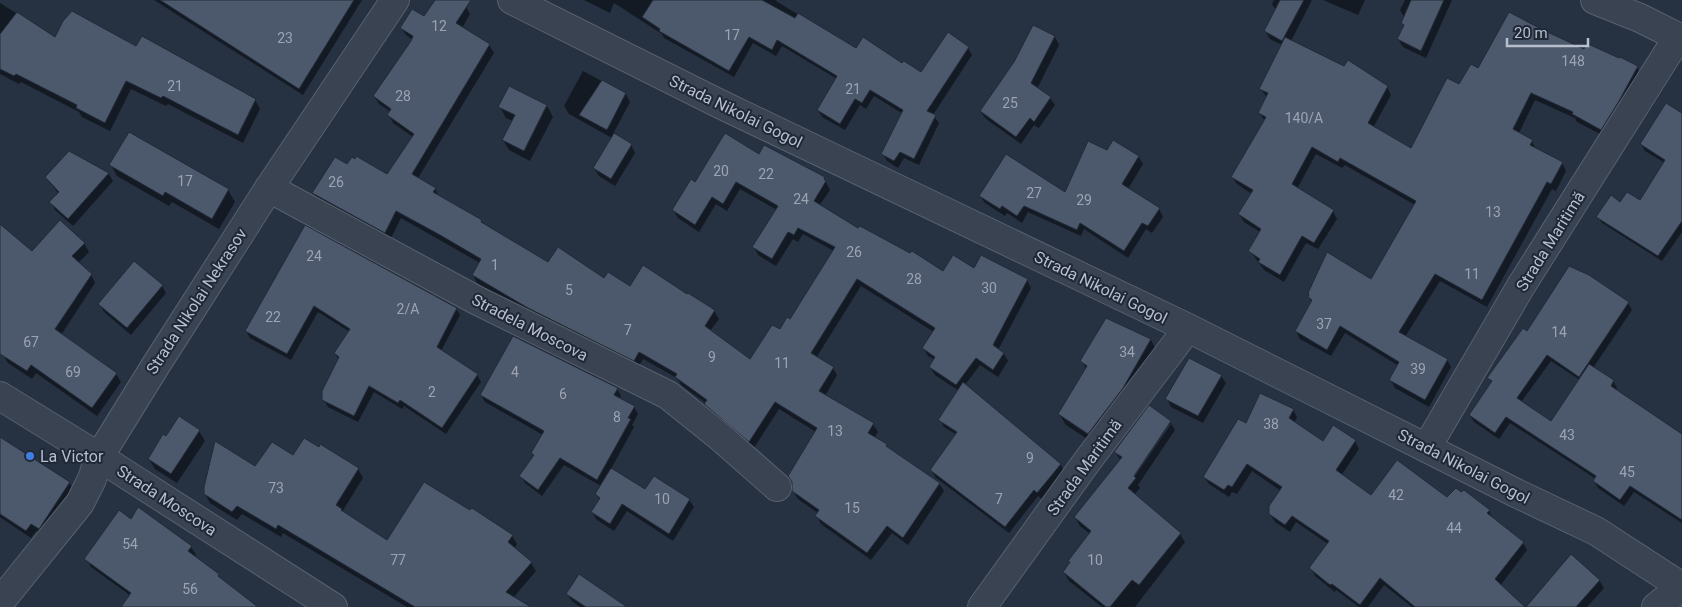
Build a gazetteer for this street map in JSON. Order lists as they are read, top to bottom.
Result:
{
  "streets": {
    "street": [
      "Strada Nikolai Gogol",
      "Strada Maritimă",
      "Strada Nikolai Nekrasov",
      "Stradela Moscova",
      "Strada Moscova"
    ]
  },
  "crossings": [
    ["Strada Nikolai Gogol", "Strada Maritimă"],
    ["Strada Nikolai Nekrasov", "Stradela Moscova"],
    ["Strada Nikolai Nekrasov", "Strada Moscova"]
  ],
  "places": ["La Victor"],
  "house_numbers": [
    "12",
    "17",
    "23",
    "148",
    "21",
    "21",
    "28",
    "25",
    "140/A",
    "20",
    "22",
    "17",
    "26",
    "27",
    "24",
    "29",
    "13",
    "26",
    "24",
    "1",
    "11",
    "28",
    "30",
    "5",
    "2/A",
    "22",
    "37",
    "7",
    "14",
    "67",
    "34",
    "9",
    "11",
    "39",
    "69",
    "4",
    "2",
    "6",
    "8",
    "38",
    "13",
    "43",
    "9",
    "45",
    "73",
    "42",
    "10",
    "7",
    "15",
    "44",
    "54",
    "77",
    "10",
    "56"
  ],
  "scale_bar": "20 m"
}
